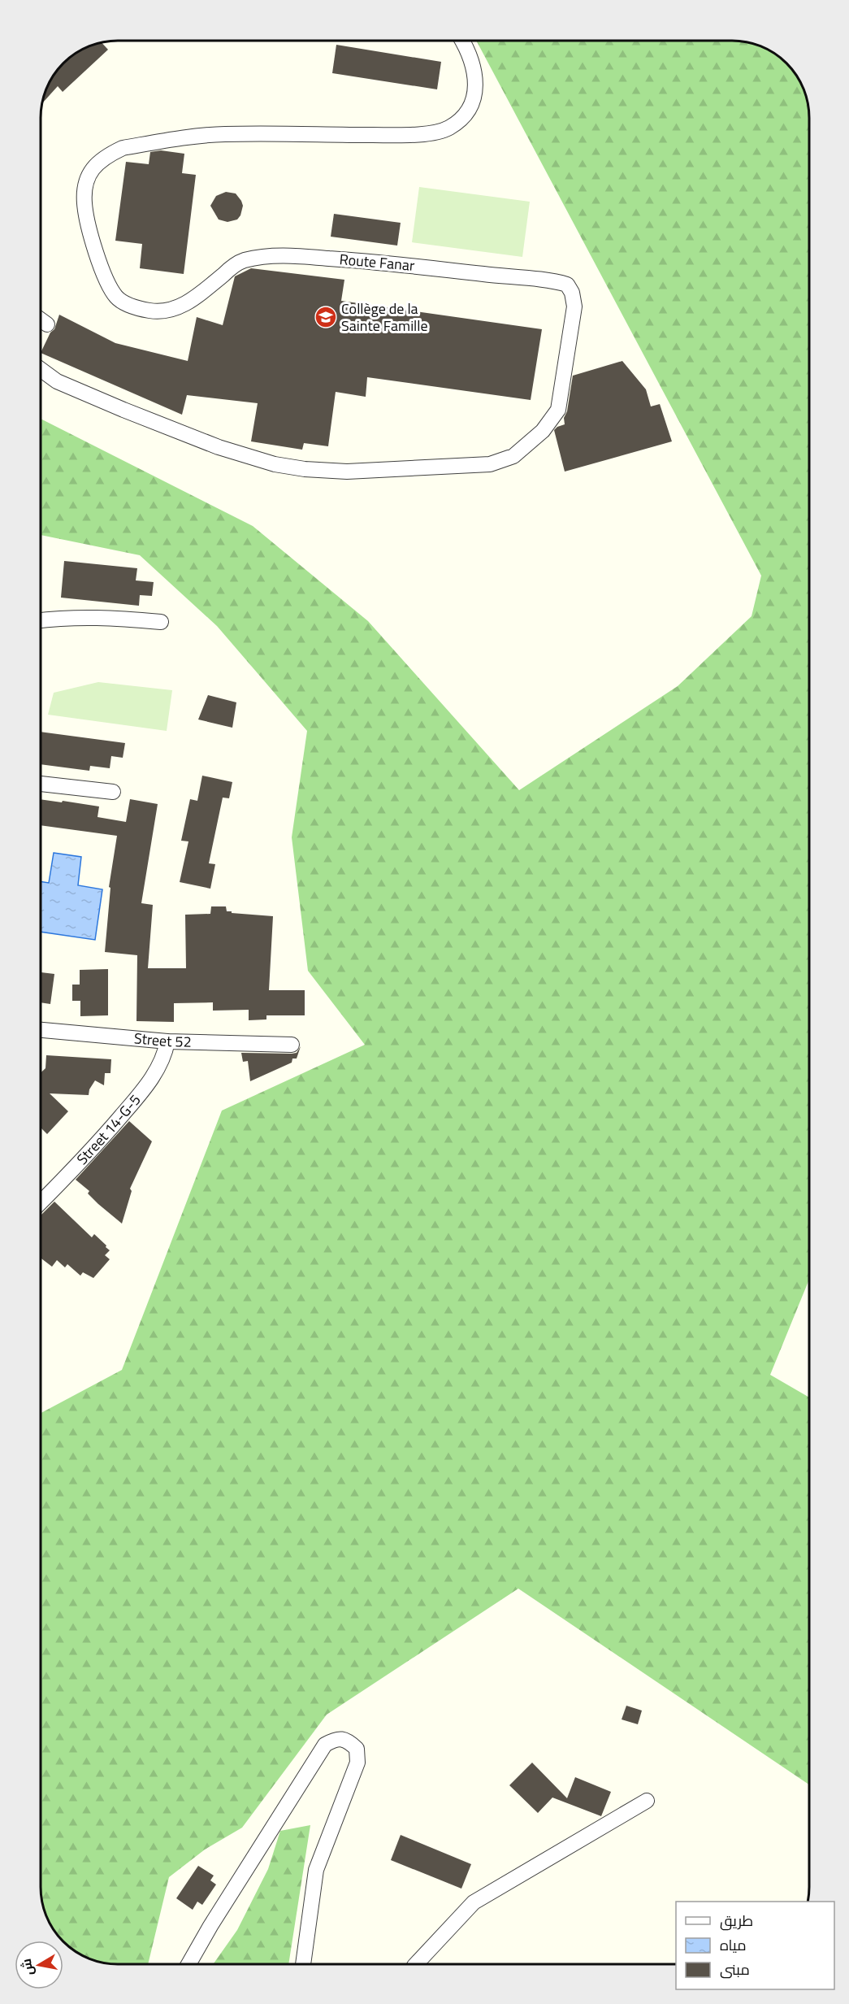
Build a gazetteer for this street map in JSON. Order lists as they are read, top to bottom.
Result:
{
  "streets": {
    "street": ["Route Fanar", "Street 52", "Street 14-G-5"]
  },
  "crossings": [
    ["Street 52", "Street 14-G-5"]
  ],
  "places": {
    "school or university": ["Collège de la Sainte Famille"]
  },
  "legend": ["طريق", "مياه", "مبنى"],
  "north": "left"
}
